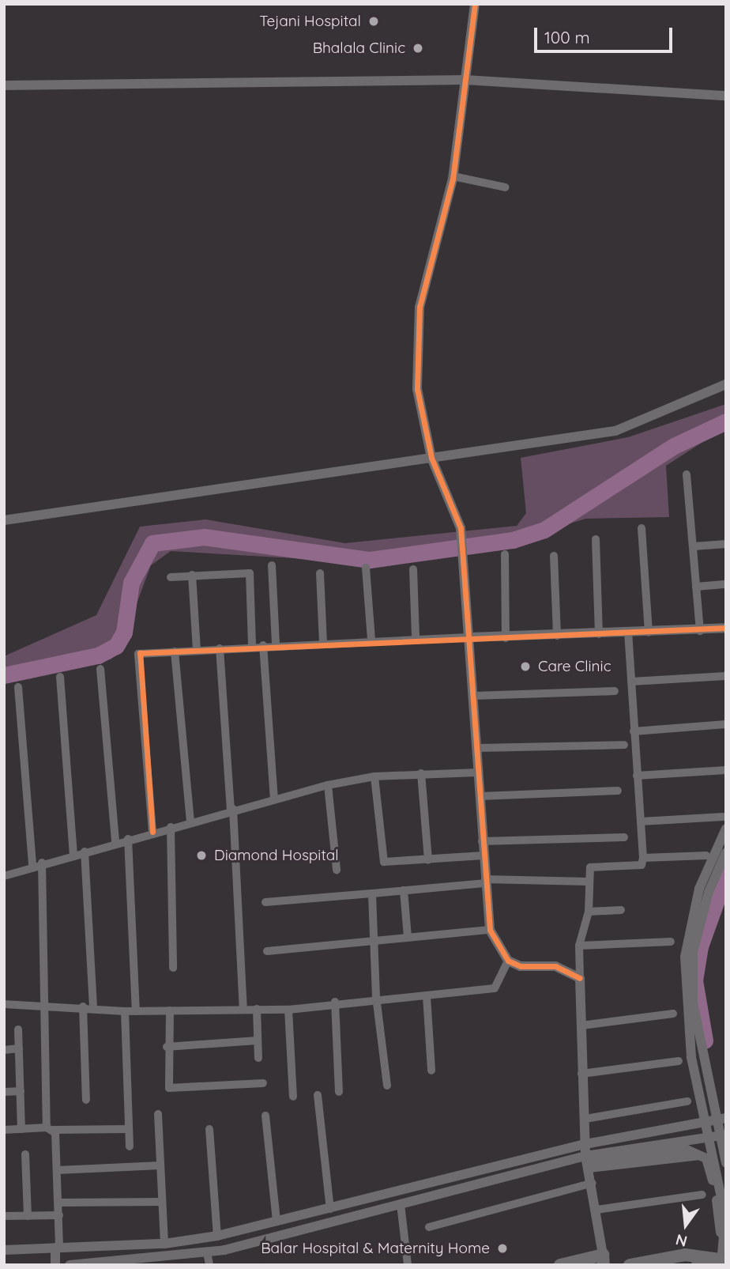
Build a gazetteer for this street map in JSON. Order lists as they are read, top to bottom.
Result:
{
  "places": [
    "Tejani Hospital",
    "Bhalala Clinic",
    "Care Clinic",
    "Diamond Hospital",
    "Balar Hospital & Maternity Home"
  ],
  "scale_bar": "100 m",
  "north": "bottom"
}
